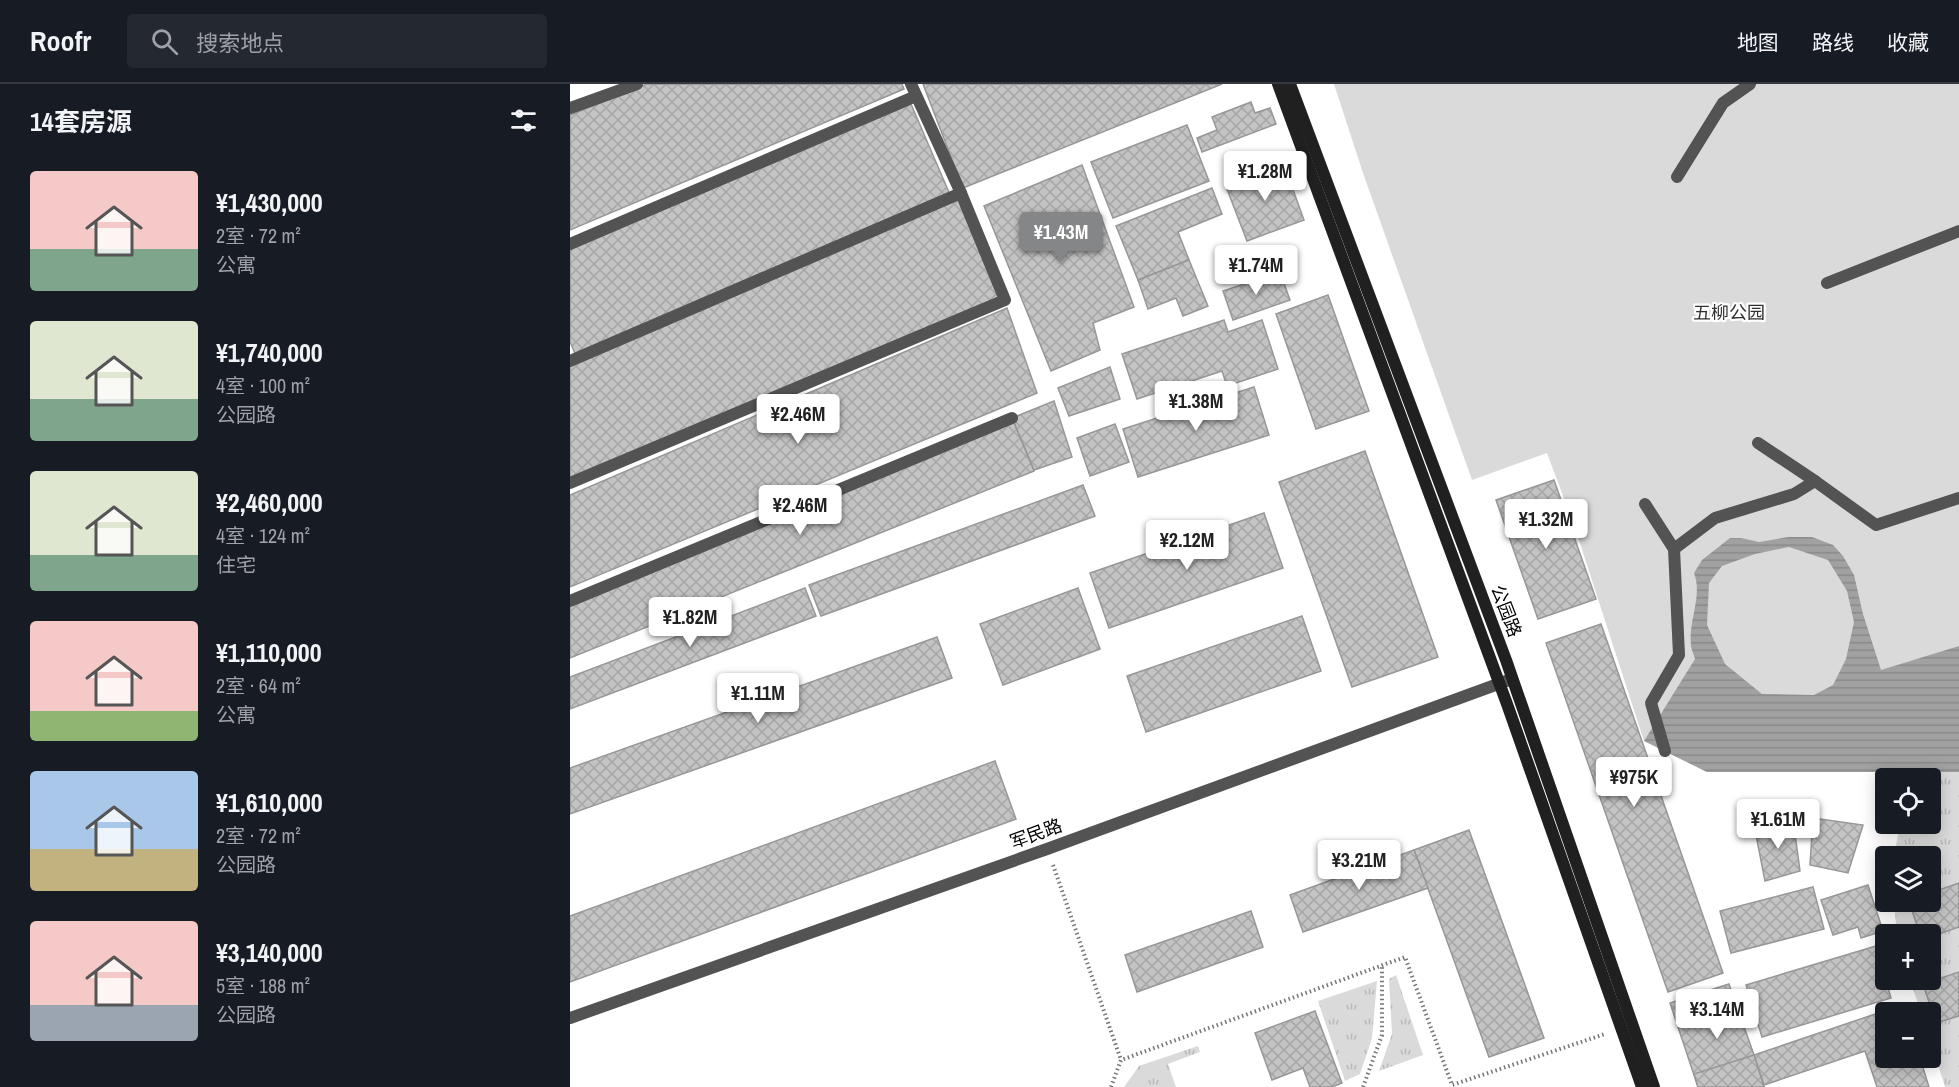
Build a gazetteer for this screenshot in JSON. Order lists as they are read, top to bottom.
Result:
{
  "streets": {
    "street": ["公园路", "军民路"]
  },
  "crossings": [
    ["公园路", "军民路"]
  ],
  "parks": ["五柳公园"],
  "page": {
    "header": "Roofr",
    "search": "搜索地点",
    "nav": ["地图", "路线", "收藏"],
    "heading": "14套房源",
    "price": [
      "¥1.28M",
      "¥1.43M",
      "¥1.74M",
      "¥1.38M",
      "¥2.46M",
      "¥2.46M",
      "¥1.32M",
      "¥2.12M",
      "¥1.82M",
      "¥1.11M",
      "¥975K",
      "¥1.61M",
      "¥3.21M",
      "¥3.14M"
    ],
    "list": [
      {
        "name": "¥1,430,000",
        "note": "2室 · 72 m² · 公寓"
      },
      {
        "name": "¥1,740,000",
        "note": "4室 · 100 m² · 公园路"
      },
      {
        "name": "¥2,460,000",
        "note": "4室 · 124 m² · 住宅"
      },
      {
        "name": "¥1,110,000",
        "note": "2室 · 64 m² · 公寓"
      },
      {
        "name": "¥1,610,000",
        "note": "2室 · 72 m² · 公园路"
      },
      {
        "name": "¥3,140,000",
        "note": "5室 · 188 m² · 公园路"
      }
    ],
    "map_buttons": ["+", "−"]
  }
}
